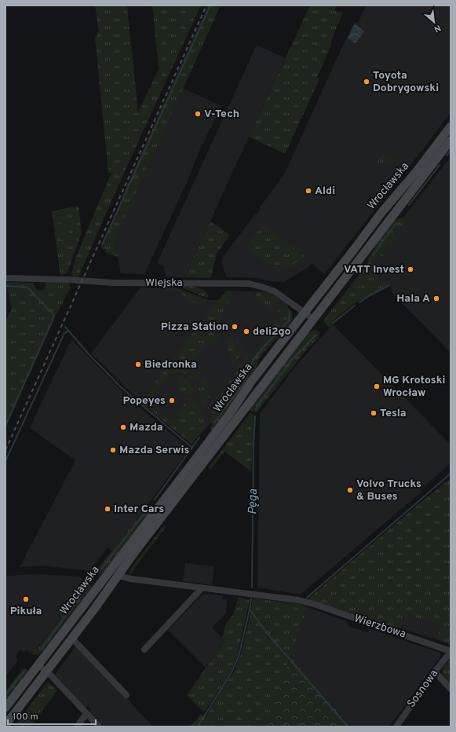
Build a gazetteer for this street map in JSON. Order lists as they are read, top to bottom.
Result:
{
  "streets": {
    "main road": ["Wrocławska"],
    "street": ["Wiejska", "Wierzbowa", "Sosnowa"]
  },
  "crossings": [
    ["Wrocławska", "Wiejska"],
    ["Wrocławska", "Wierzbowa"],
    ["Wierzbowa", "Sosnowa"]
  ],
  "water": ["Pęga"],
  "places": [
    "Toyota Dobrygowski",
    "V-Tech",
    "Aldi",
    "VATT Invest",
    "Hala A",
    "Pizza Station",
    "deli2go",
    "Biedronka",
    "MG Krotoski Wrocław",
    "Popeyes",
    "Tesla",
    "Mazda",
    "Mazda Serwis",
    "Volvo Trucks & Buses",
    "Inter Cars",
    "Pikuła"
  ],
  "scale_bar": "100 m",
  "north": "bottom right"
}
